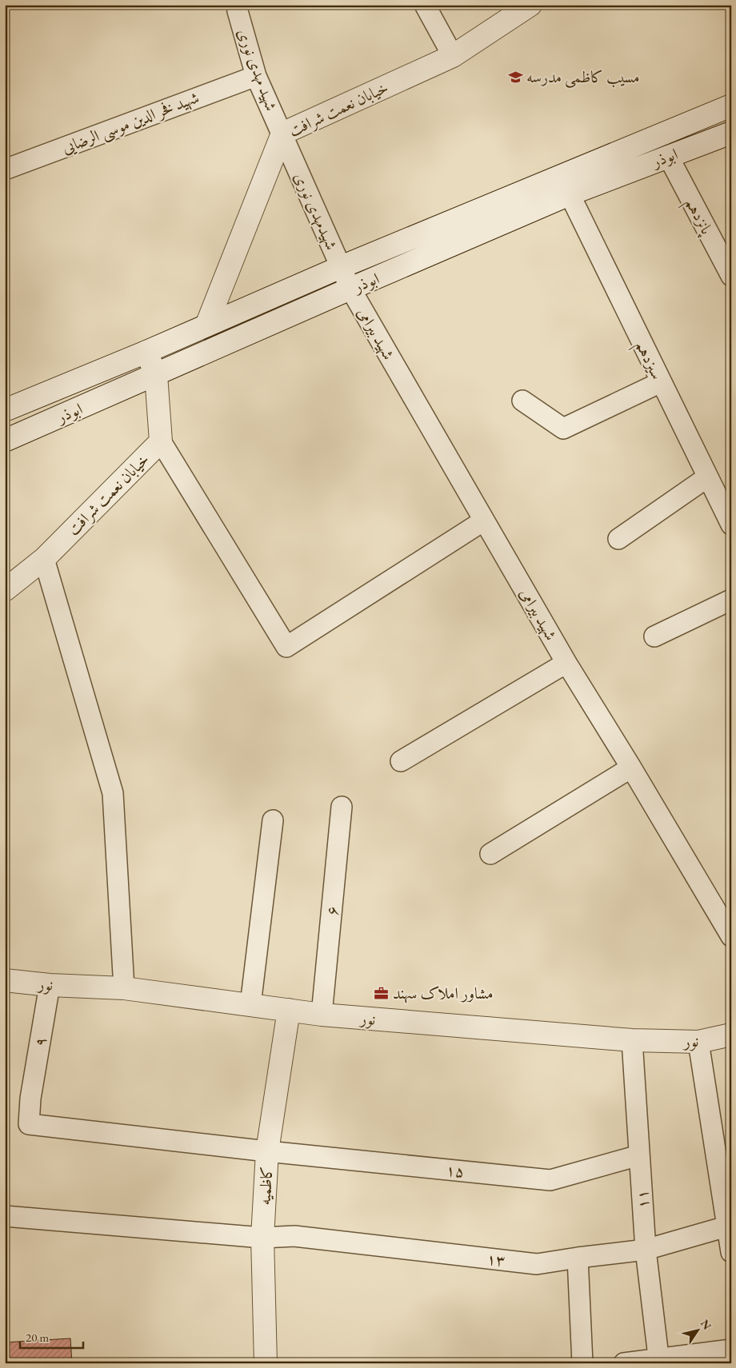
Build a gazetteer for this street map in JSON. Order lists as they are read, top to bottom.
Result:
{
  "streets": {
    "street": [
      "شهید مهدی نوری",
      "خیابان نعمت شرافت",
      "شهید فخر الدین موسی الرضایی",
      "ابوذر",
      "شهیدمهدی نوری",
      "پانزدهم",
      "شهید بیرامی",
      "سیزدهم",
      "۶",
      "نور",
      "۹",
      "۱۵",
      "کاظمیه",
      "۱۱",
      "۱۳"
    ]
  },
  "crossings": [
    ["شهید مهدی نوری", "خیابان نعمت شرافت"],
    ["شهید مهدی نوری", "شهید فخر الدین موسی الرضایی"],
    ["شهید مهدی نوری", "شهیدمهدی نوری"],
    ["خیابان نعمت شرافت", "ابوذر"],
    ["خیابان نعمت شرافت", "شهیدمهدی نوری"],
    ["ابوذر", "شهیدمهدی نوری"],
    ["ابوذر", "پانزدهم"],
    ["ابوذر", "شهید بیرامی"],
    ["ابوذر", "سیزدهم"],
    ["شهیدمهدی نوری", "شهید بیرامی"],
    ["۶", "نور"],
    ["نور", "۹"],
    ["نور", "کاظمیه"],
    ["نور", "۱۱"],
    ["۹", "۱۵"],
    ["۹", "کاظمیه"],
    ["۱۵", "کاظمیه"],
    ["۱۵", "۱۱"],
    ["کاظمیه", "۱۳"],
    ["۱۱", "۱۳"]
  ],
  "places": {
    "school or university": ["مسیب کاظمی مدرسه"],
    "office": ["مشاور املاک سهند"]
  },
  "scale_bar": "20 m",
  "north": "top right"
}
